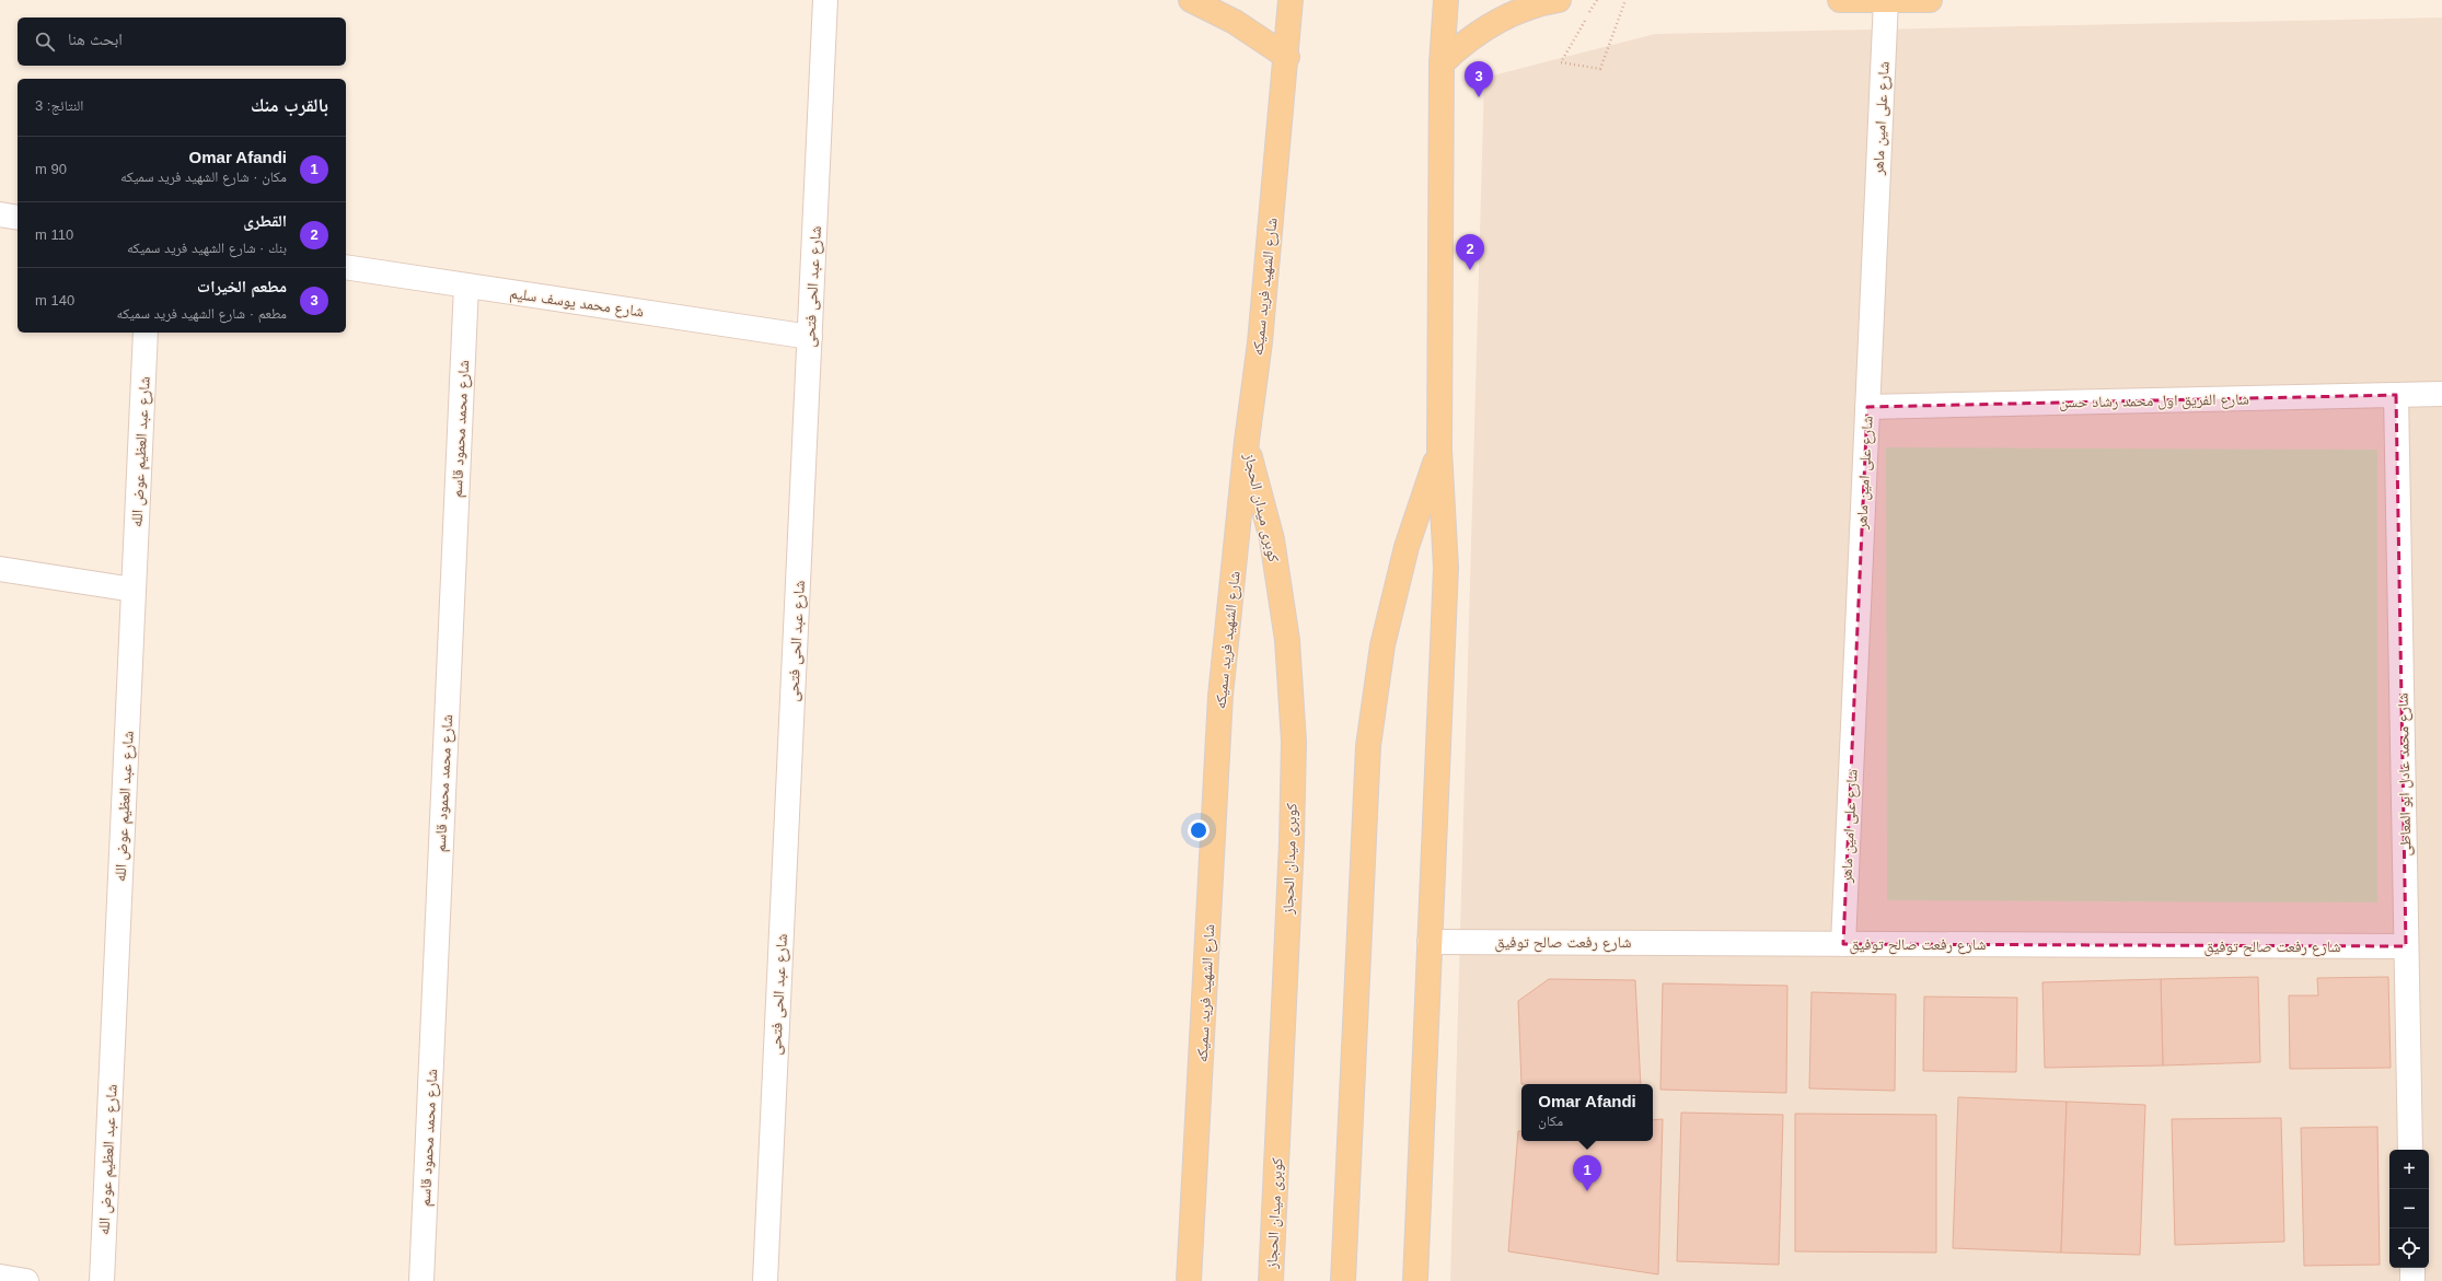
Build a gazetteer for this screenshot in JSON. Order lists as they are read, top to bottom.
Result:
{
  "streets": {
    "main road": ["شارع الشهيد فريد سميكه", "كوبرى ميدان الحجاز"],
    "street": [
      "شارع على امين ماهر",
      "شارع عبد الحى فتحى",
      "شارع محمد يوسف سليم",
      "شارع الفريق اول محمد رشاد حسن",
      "شارع محمد محمود قاسم",
      "شارع عبد العظيم عوض الله",
      "شارع محمد عادل ابو المعاطى",
      "شارع رفعت صالح توفيق"
    ]
  },
  "crossings": [
    ["شارع على امين ماهر", "شارع الفريق اول محمد رشاد حسن"],
    ["شارع على امين ماهر", "شارع رفعت صالح توفيق"],
    ["شارع عبد الحى فتحى", "شارع محمد يوسف سليم"],
    ["شارع الشهيد فريد سميكه", "كوبرى ميدان الحجاز"],
    ["شارع محمد يوسف سليم", "شارع محمد محمود قاسم"],
    ["شارع الفريق اول محمد رشاد حسن", "شارع محمد عادل ابو المعاطى"],
    ["شارع محمد عادل ابو المعاطى", "شارع رفعت صالح توفيق"]
  ],
  "page": {
    "search": "ابحث هنا",
    "pins": ["3", "2", "1"],
    "heading": ["بالقرب منك", "النتائج: 3"],
    "list": [
      {
        "mark": "1",
        "name": "Omar Afandi",
        "note": "مكان · شارع الشهيد فريد سميكه",
        "value": "90 m"
      },
      {
        "mark": "2",
        "name": "القطرى",
        "note": "بنك · شارع الشهيد فريد سميكه",
        "value": "110 m"
      },
      {
        "mark": "3",
        "name": "مطعم الخيرات",
        "note": "مطعم · شارع الشهيد فريد سميكه",
        "value": "140 m"
      }
    ],
    "popup": ["Omar Afandi", "مكان"],
    "map_buttons": ["+", "−"]
  }
}
